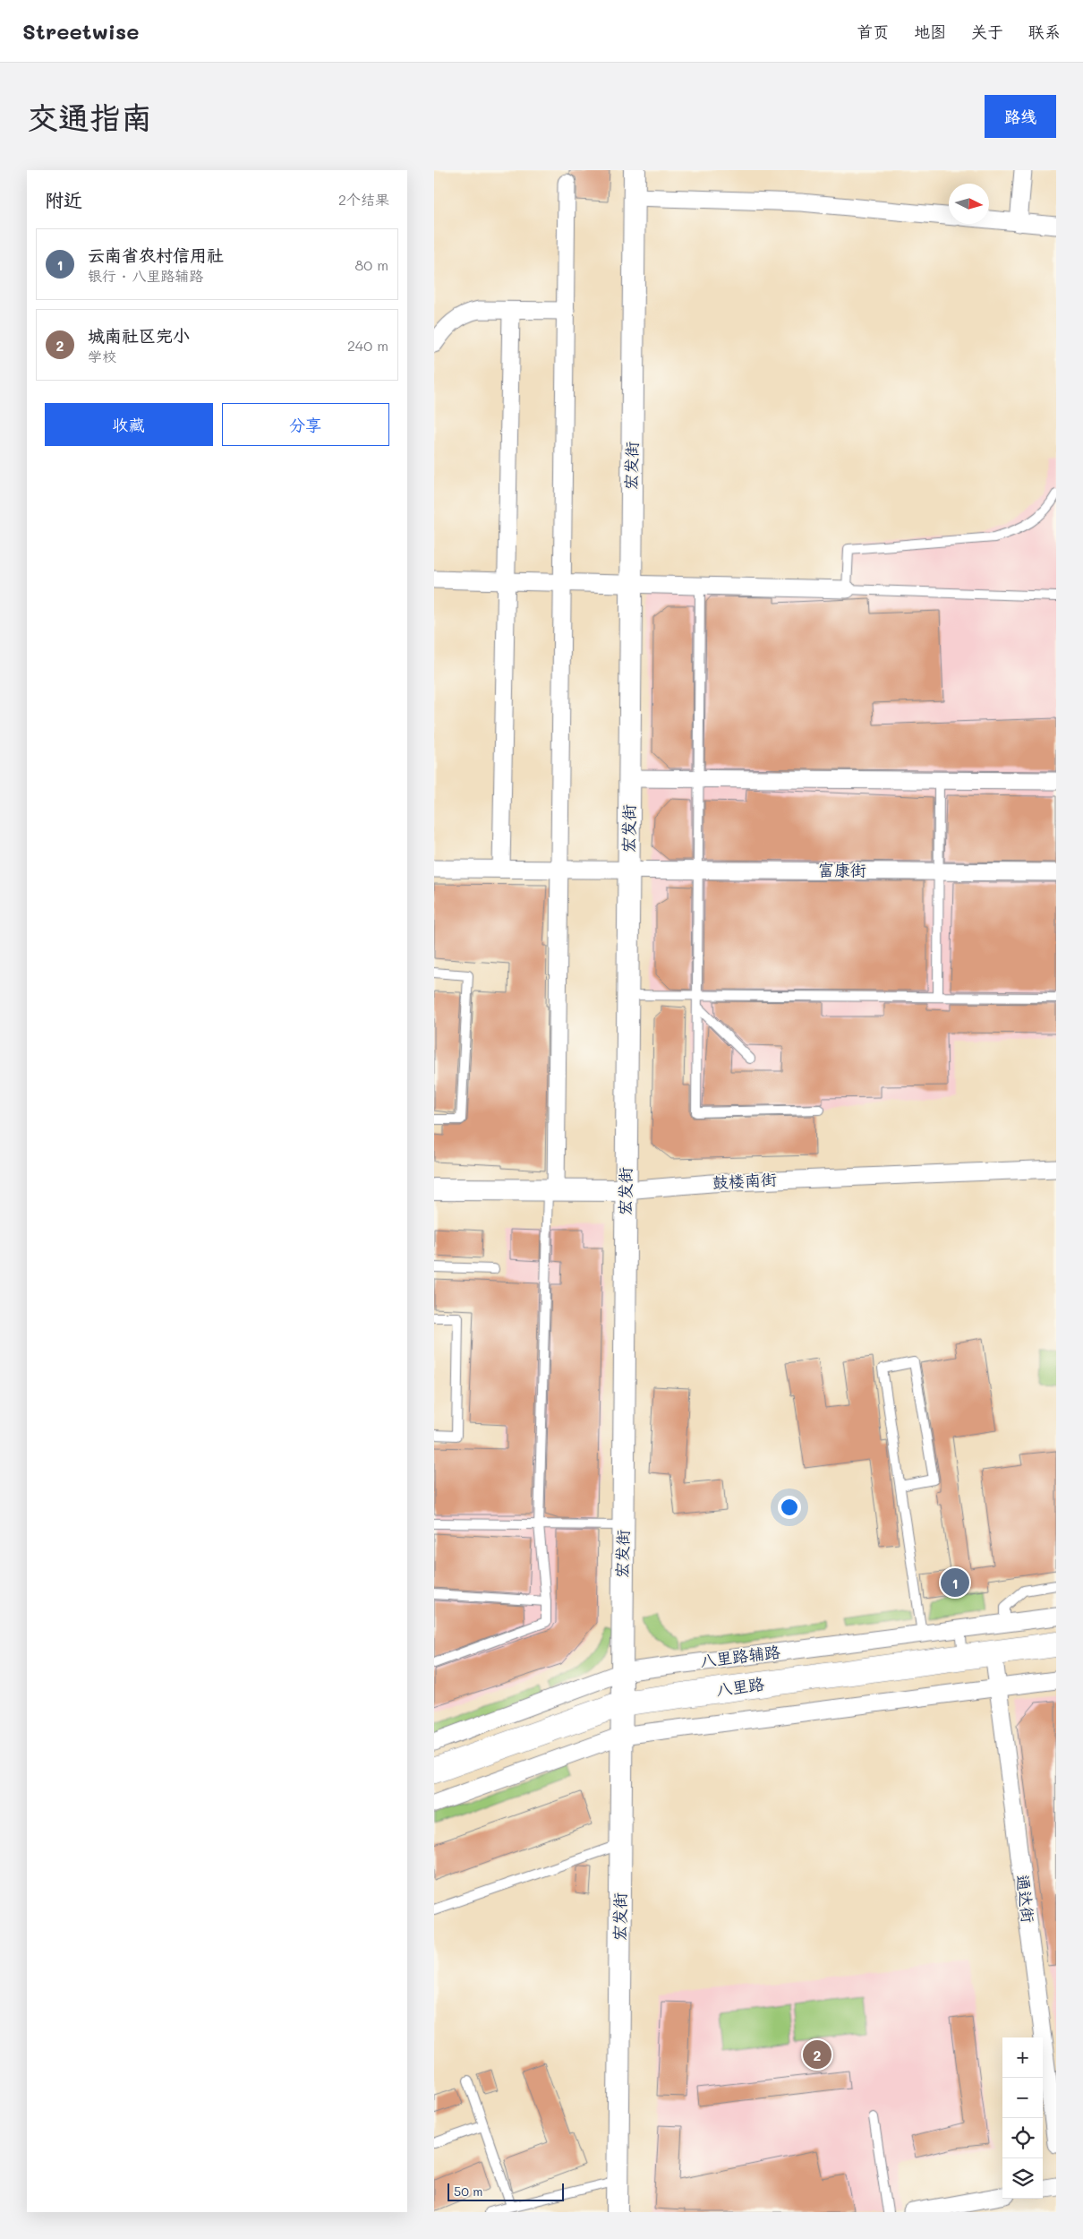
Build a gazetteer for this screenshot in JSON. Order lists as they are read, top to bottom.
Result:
{
  "streets": {
    "main road": ["八里路"],
    "street": [
      "宏发街",
      "富康街",
      "鼓楼南街",
      "八里路辅路",
      "通达街"
    ]
  },
  "crossings": [
    ["宏发街", "富康街"],
    ["宏发街", "鼓楼南街"],
    ["宏发街", "八里路辅路"],
    ["宏发街", "八里路"],
    ["八里路", "通达街"]
  ],
  "scale_bar": "50 m",
  "north": "right",
  "page": {
    "header": "Streetwise",
    "nav": [
      "首页",
      "地图",
      "关于",
      "联系"
    ],
    "buttons": [
      "路线",
      ["收藏", "分享"]
    ],
    "title": "交通指南",
    "heading": ["附近", "2个结果"],
    "list": [
      {
        "mark": "1",
        "name": "云南省农村信用社",
        "note": "银行 · 八里路辅路",
        "value": "80 m"
      },
      {
        "mark": "2",
        "name": "城南社区完小",
        "note": "学校",
        "value": "240 m"
      }
    ],
    "pins": ["1", "2"],
    "map_buttons": ["+", "−"],
    "scale": "50 m"
  }
}
